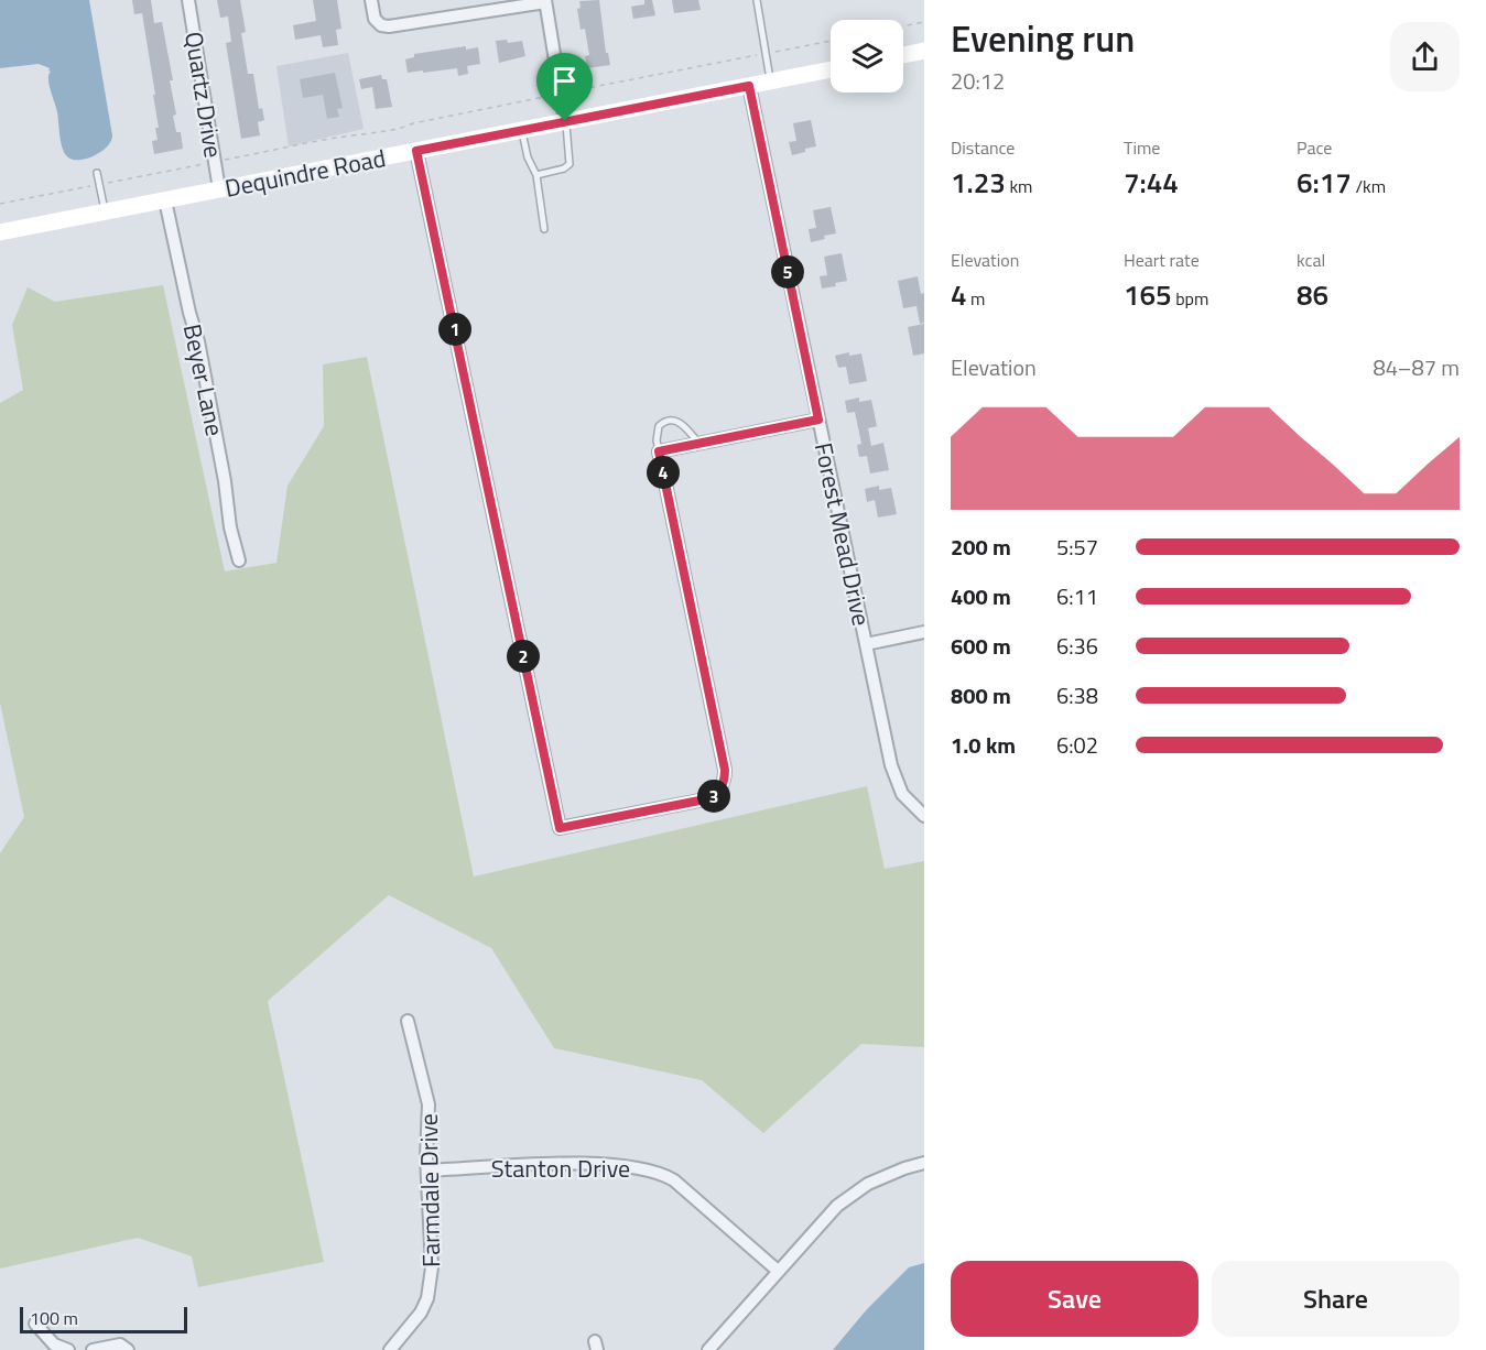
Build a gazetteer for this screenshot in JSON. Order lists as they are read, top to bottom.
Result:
{
  "streets": {
    "main road": ["Dequindre Road"],
    "street": [
      "Quartz Drive",
      "Beyer Lane",
      "Forest Mead Drive",
      "Stanton Drive",
      "Farmdale Drive"
    ]
  },
  "crossings": [
    ["Quartz Drive", "Dequindre Road"],
    ["Dequindre Road", "Beyer Lane"],
    ["Dequindre Road", "Forest Mead Drive"],
    ["Stanton Drive", "Farmdale Drive"]
  ],
  "scale_bar": "100 m",
  "page": {
    "heading": ["Evening run", "20:12"],
    "stats": [
      ["Distance", "1.23 km"],
      ["Time", "7:44"],
      ["Pace", "6:17 /km"],
      ["Elevation", "4 m"],
      ["Heart rate", "165 bpm"],
      ["kcal", "86"]
    ],
    "pins": [
      "5",
      "1",
      "4",
      "2",
      "3"
    ],
    "chart": ["Elevation", "84–87 m"],
    "list": [
      {
        "name": "200 m",
        "note": "5:57"
      },
      {
        "name": "400 m",
        "note": "6:11"
      },
      {
        "name": "600 m",
        "note": "6:36"
      },
      {
        "name": "800 m",
        "note": "6:38"
      },
      {
        "name": "1.0 km",
        "note": "6:02"
      }
    ],
    "buttons": ["Save", "Share"],
    "scale": "100 m"
  }
}
